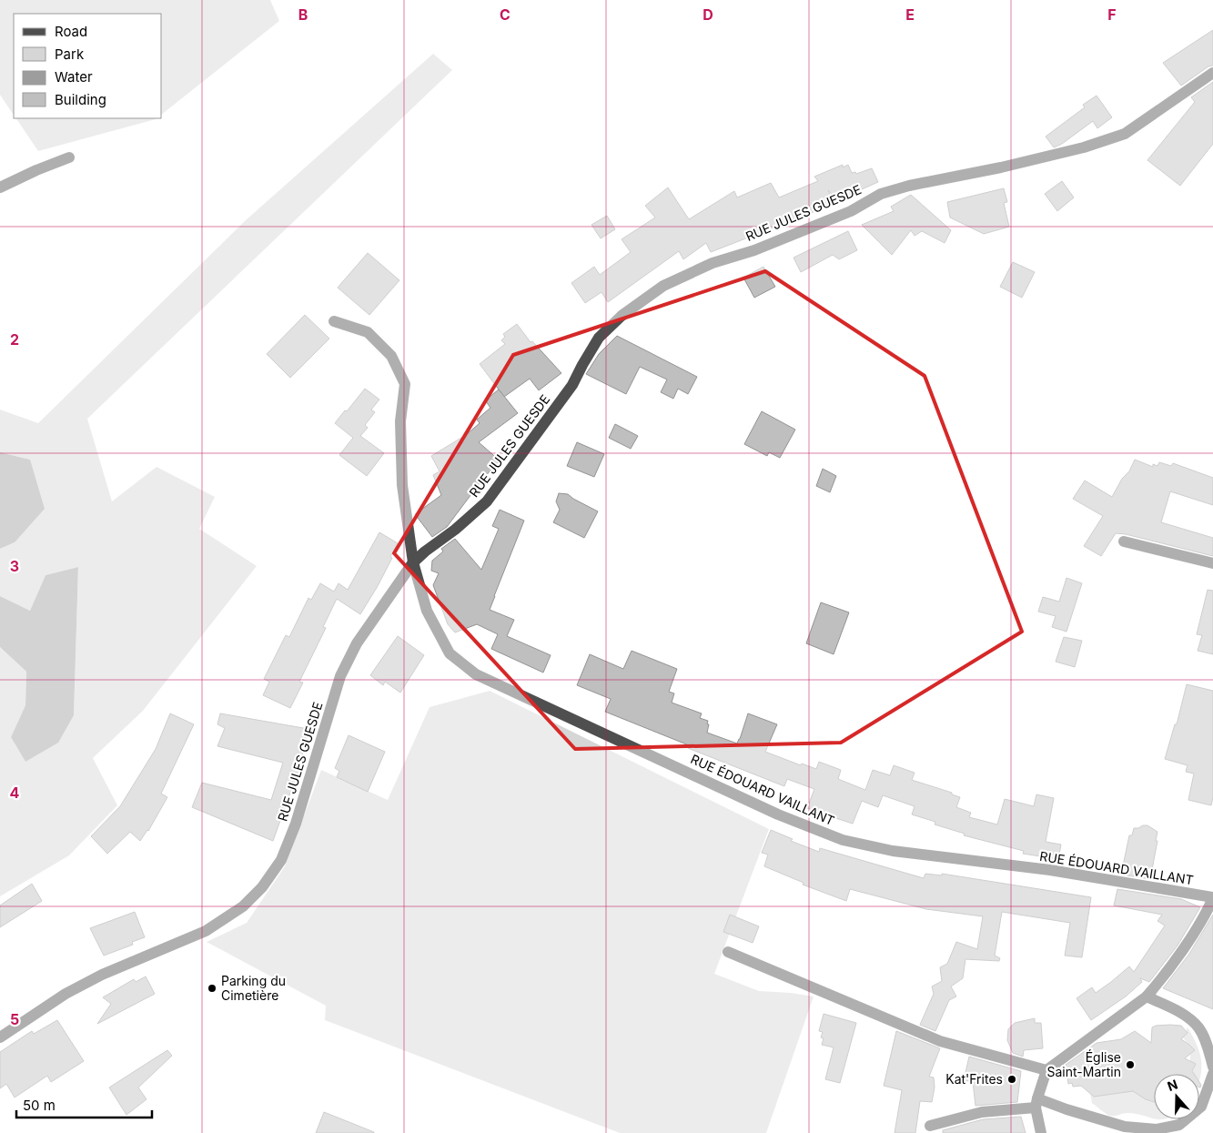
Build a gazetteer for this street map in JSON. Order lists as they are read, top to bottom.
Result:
{
  "streets": {
    "street": ["RUE JULES GUESDE", "RUE ÉDOUARD VAILLANT"]
  },
  "crossings": [
    ["RUE JULES GUESDE", "RUE ÉDOUARD VAILLANT"]
  ],
  "places": ["Parking du Cimetière", "Église Saint-Martin", "Kat'Frites"],
  "legend": [
    "Road",
    "Park",
    "Water",
    "Building"
  ],
  "scale_bar": "50 m",
  "north": "top",
  "grid": {
    "columns": [
      "B",
      "C",
      "D",
      "E",
      "F"
    ],
    "rows": [
      "2",
      "3",
      "4",
      "5"
    ]
  }
}
